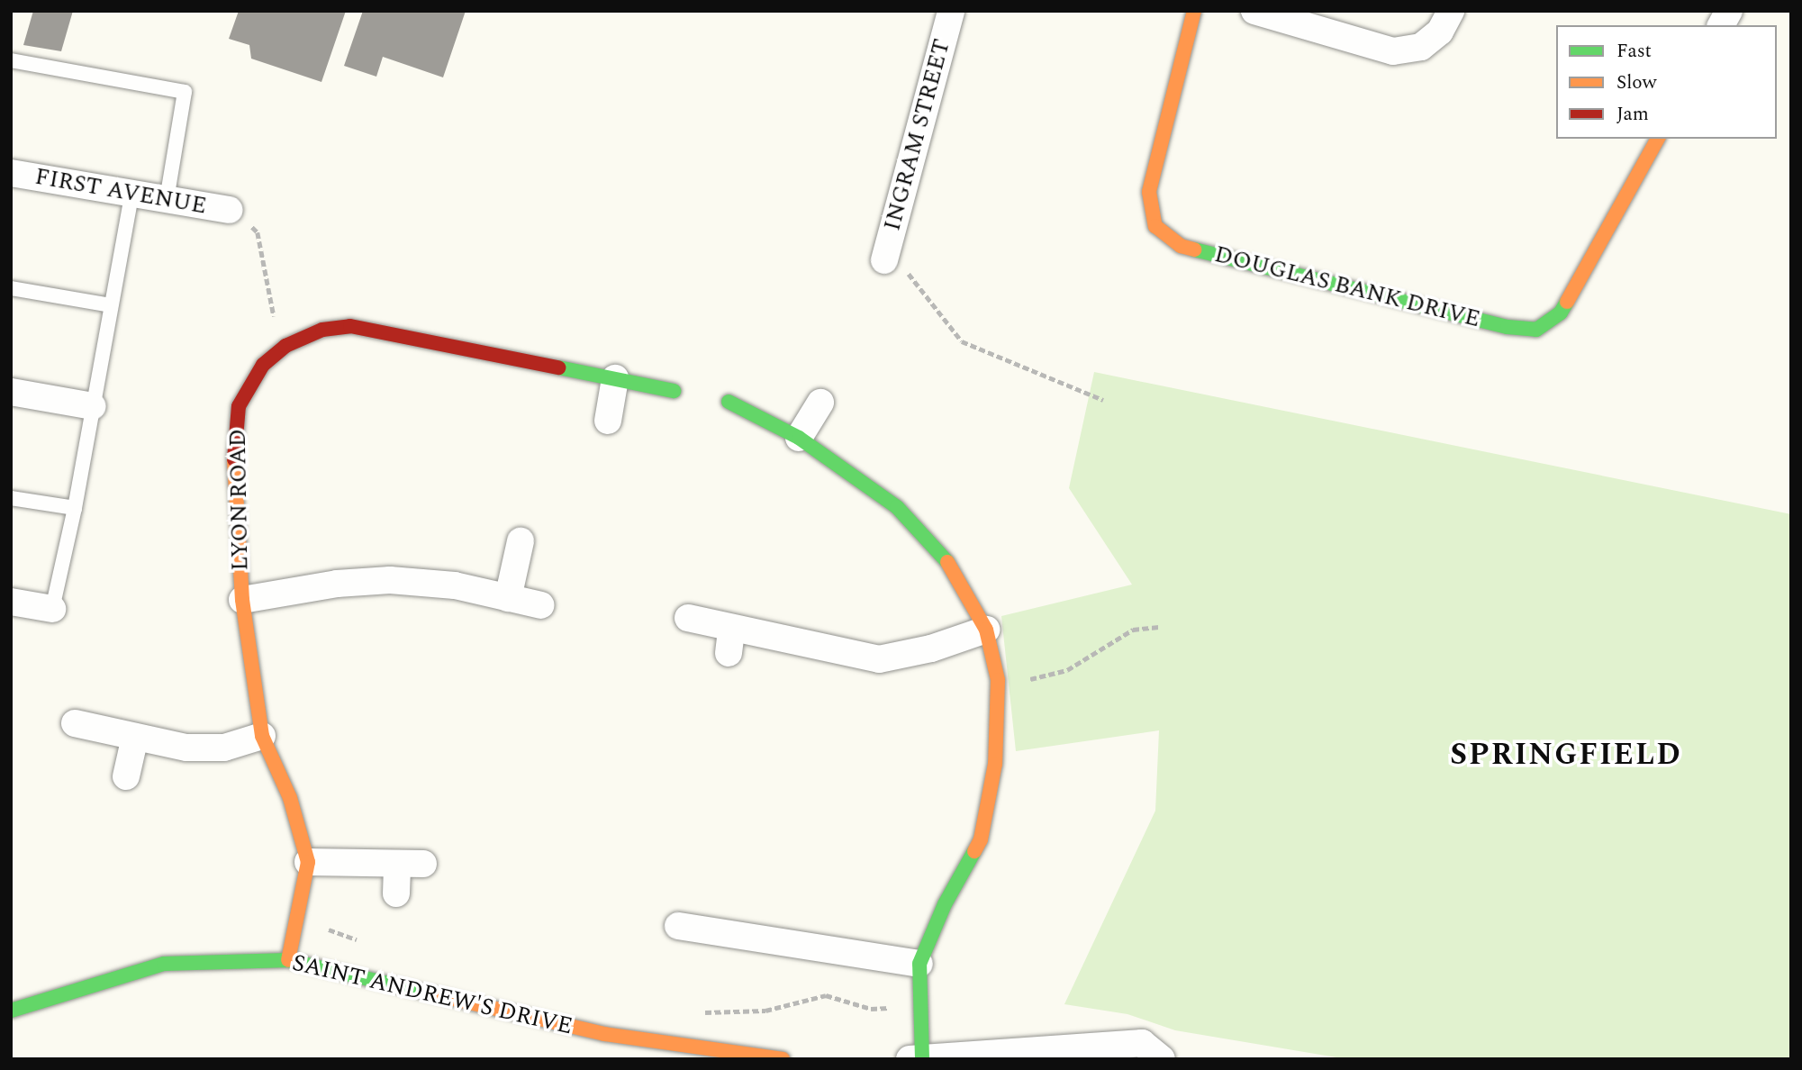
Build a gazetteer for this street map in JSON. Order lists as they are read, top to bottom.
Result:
{
  "streets": {
    "street": [
      "INGRAM STREET",
      "FIRST AVENUE",
      "DOUGLAS BANK DRIVE",
      "LYON ROAD",
      "SAINT ANDREW'S DRIVE"
    ]
  },
  "crossings": [
    ["LYON ROAD", "SAINT ANDREW'S DRIVE"]
  ],
  "districts": ["SPRINGFIELD"],
  "legend": ["Fast", "Slow", "Jam"]
}
